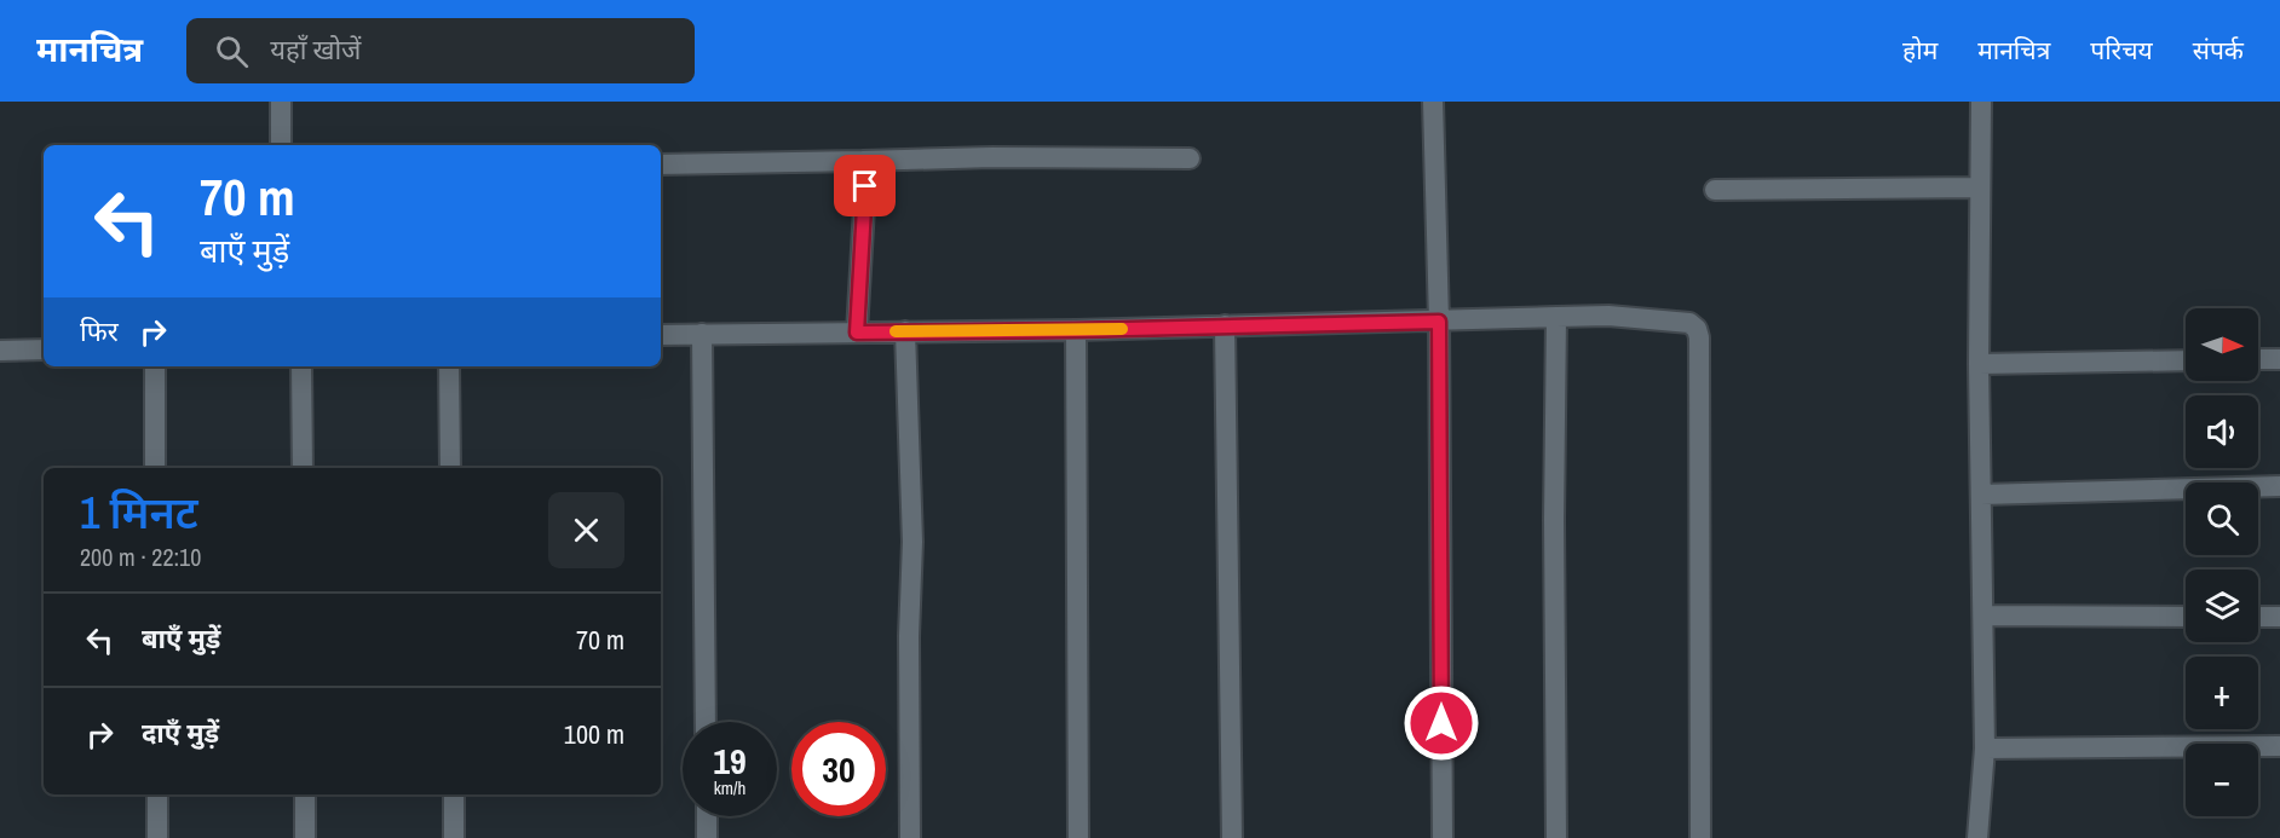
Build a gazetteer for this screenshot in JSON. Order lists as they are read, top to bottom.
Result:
{
  "north": "right",
  "page": {
    "header": "मानचित्र",
    "search": "यहाँ खोजें",
    "nav": [
      "होम",
      "मानचित्र",
      "परिचय",
      "संपर्क"
    ],
    "turn": ["70 m", "बाएँ मुड़ें"],
    "then": "फिर",
    "map_buttons": ["+", "−"],
    "heading": ["1 मिनट", "200 m · 22:10"],
    "list": [
      {
        "name": "बाएँ मुड़ें",
        "value": "70 m"
      },
      {
        "name": "दाएँ मुड़ें",
        "value": "100 m"
      }
    ],
    "speed": "19 km/h",
    "limit": "30"
  }
}
